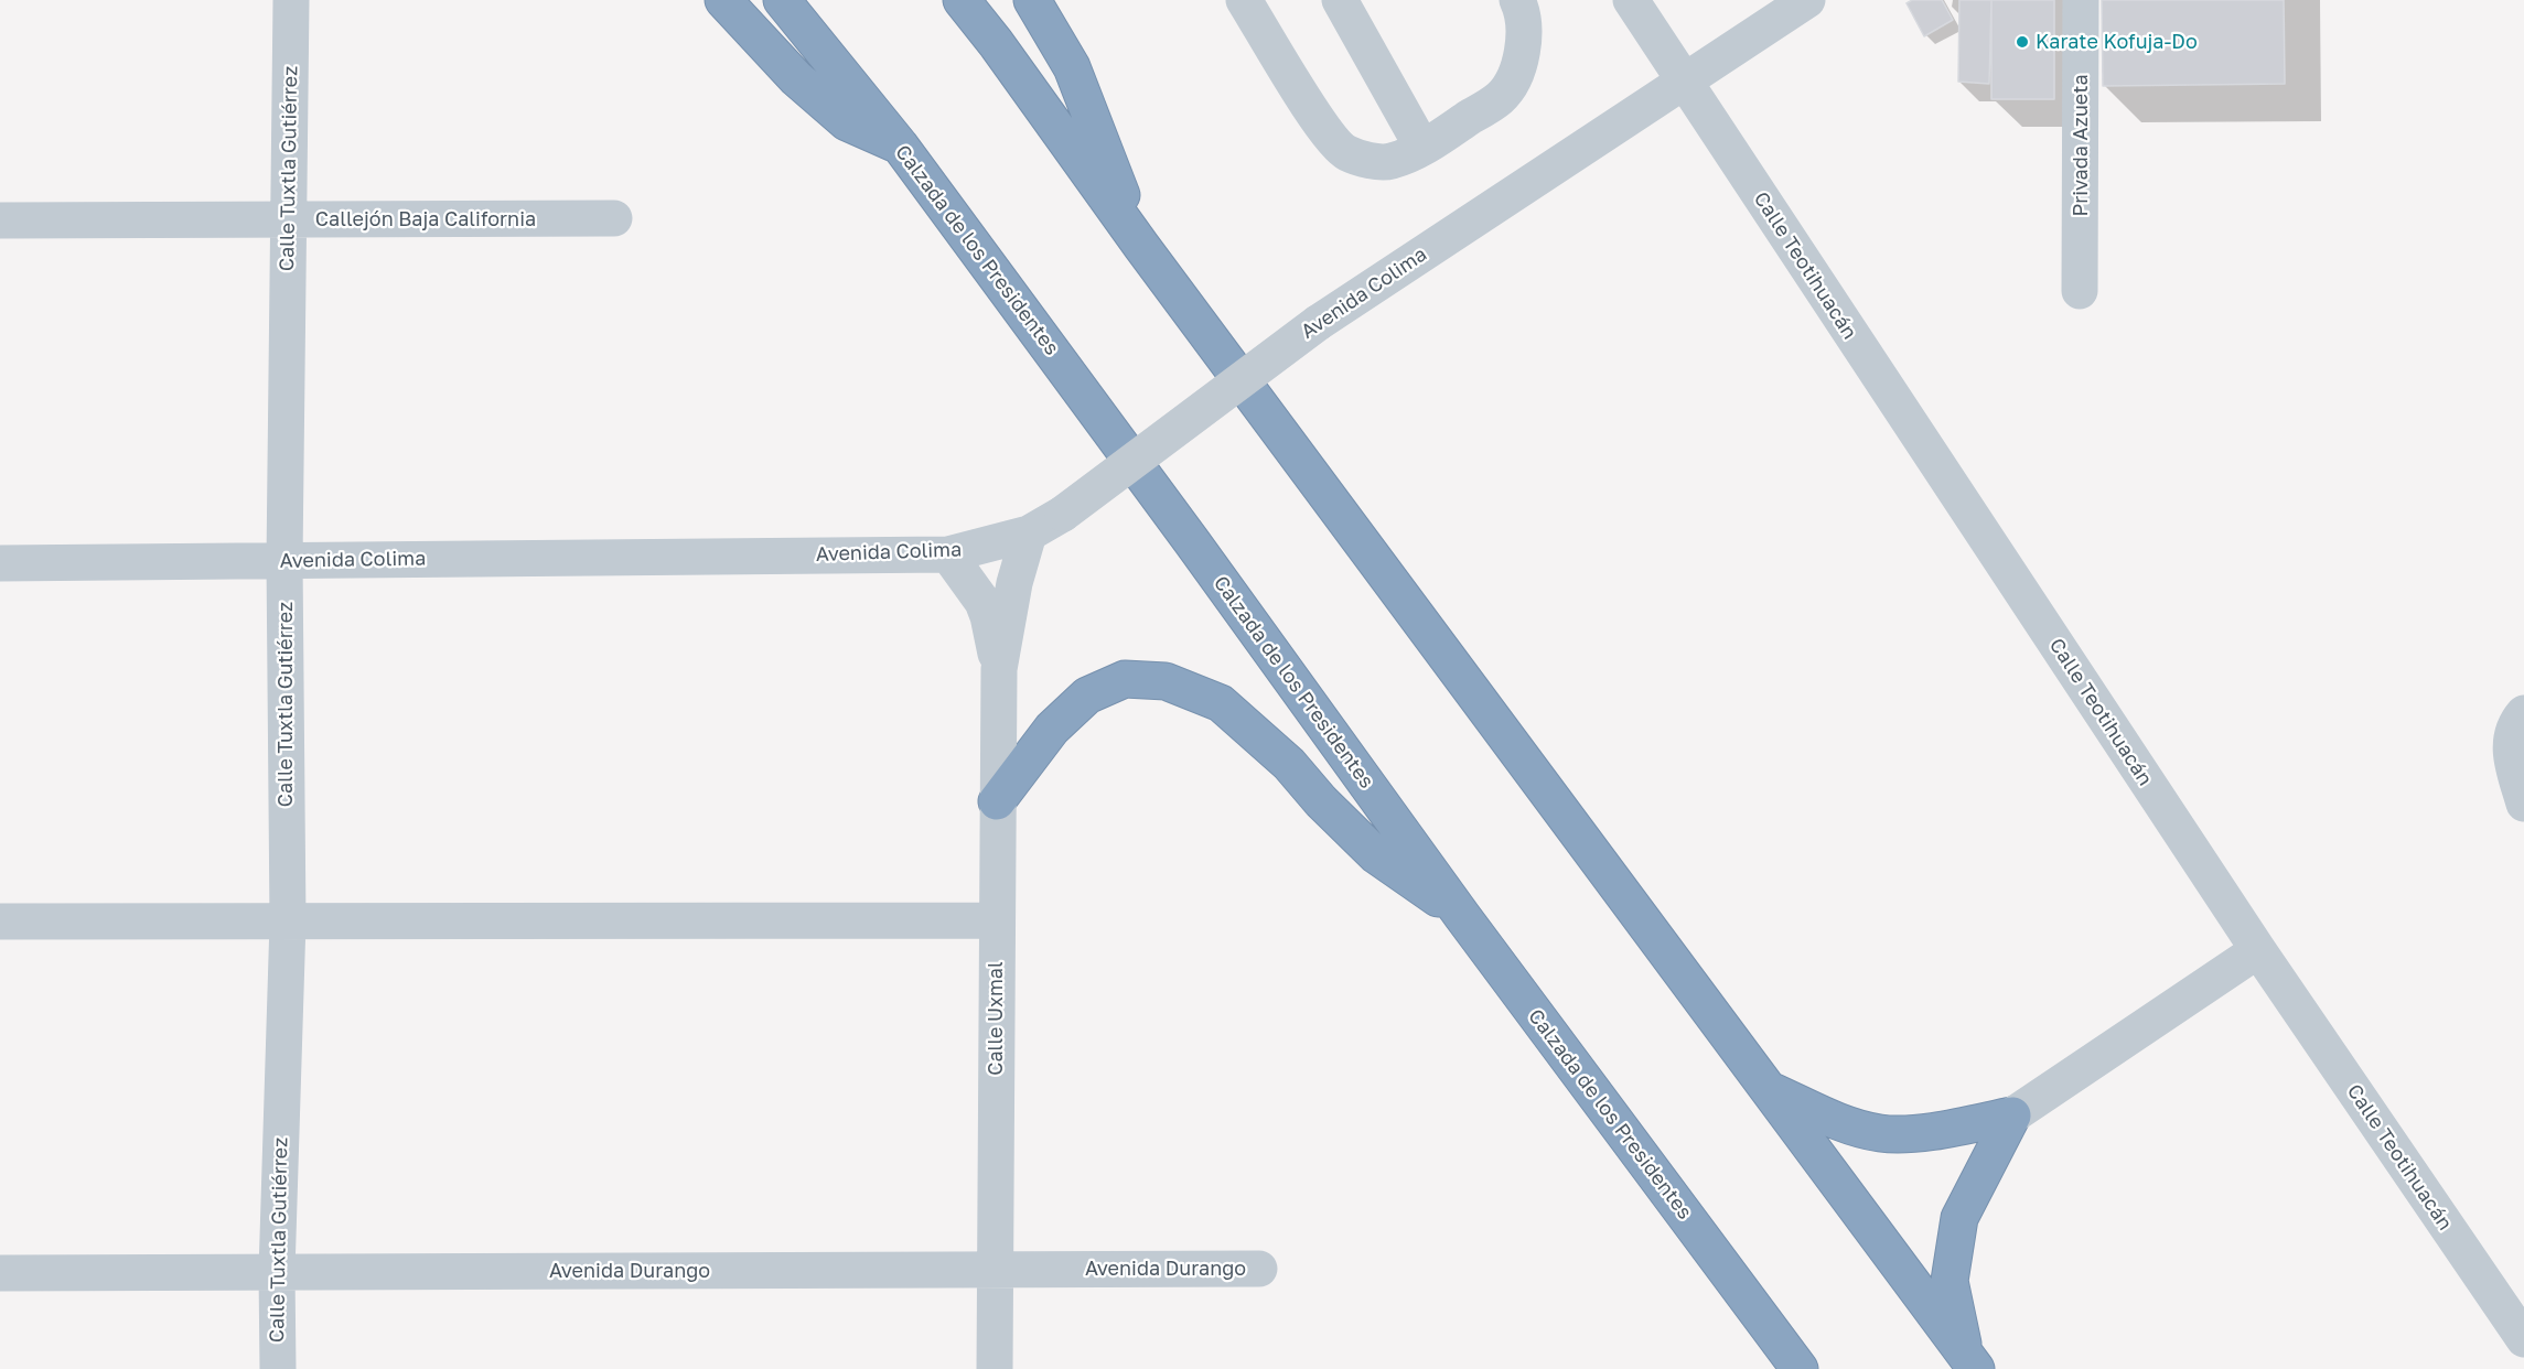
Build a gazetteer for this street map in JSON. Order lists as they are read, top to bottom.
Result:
{
  "streets": {
    "highway": ["Calzada de los Presidentes"],
    "street": [
      "Privada Azueta",
      "Calle Tuxtla Gutiérrez",
      "Callejón Baja California",
      "Calle Teotihuacán",
      "Avenida Colima",
      "Calle Uxmal",
      "Avenida Durango"
    ]
  },
  "crossings": [
    ["Calle Tuxtla Gutiérrez", "Callejón Baja California"],
    ["Calle Tuxtla Gutiérrez", "Avenida Colima"],
    ["Calle Tuxtla Gutiérrez", "Avenida Durango"],
    ["Calle Teotihuacán", "Avenida Colima"],
    ["Avenida Colima", "Calle Uxmal"],
    ["Calle Uxmal", "Avenida Durango"]
  ],
  "places": ["Karate Kofuja-Do"]
}
